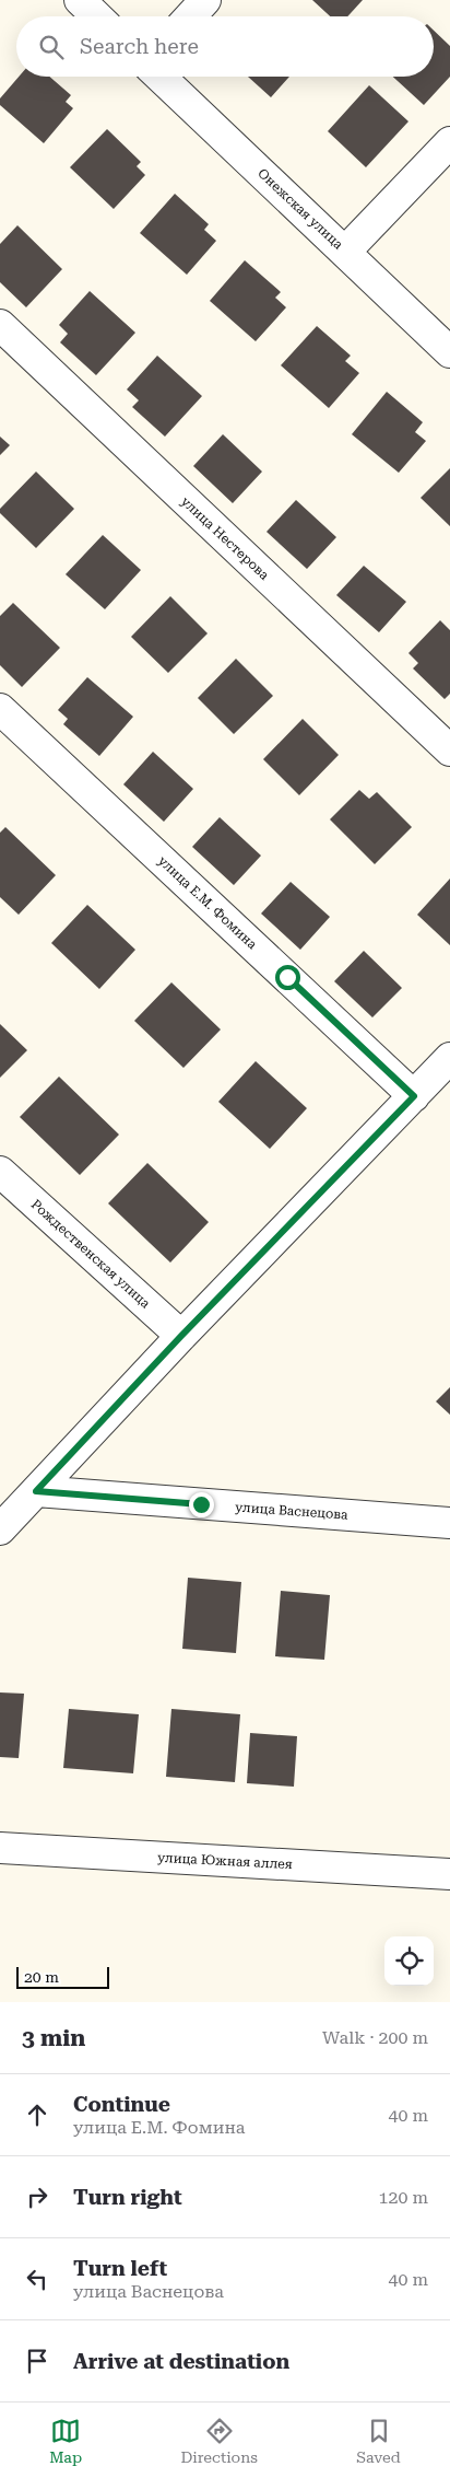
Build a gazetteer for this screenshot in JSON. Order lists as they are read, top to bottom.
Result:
{
  "streets": {
    "street": [
      "Онежская улица",
      "улица Нестерова",
      "улица Е.М. Фомина",
      "Рождественская улица",
      "улица Васнецова",
      "улица Южная аллея"
    ]
  },
  "scale_bar": "20 m",
  "page": {
    "search": "Search here",
    "scale": "20 m",
    "heading": ["3 min", "Walk · 200 m"],
    "list": [
      ["Continue", "улица Е.М. Фомина", "40 m"],
      ["Turn right", "120 m"],
      ["Turn left", "улица Васнецова", "40 m"],
      "Arrive at destination"
    ],
    "nav": ["Map", "Directions", "Saved"]
  }
}
